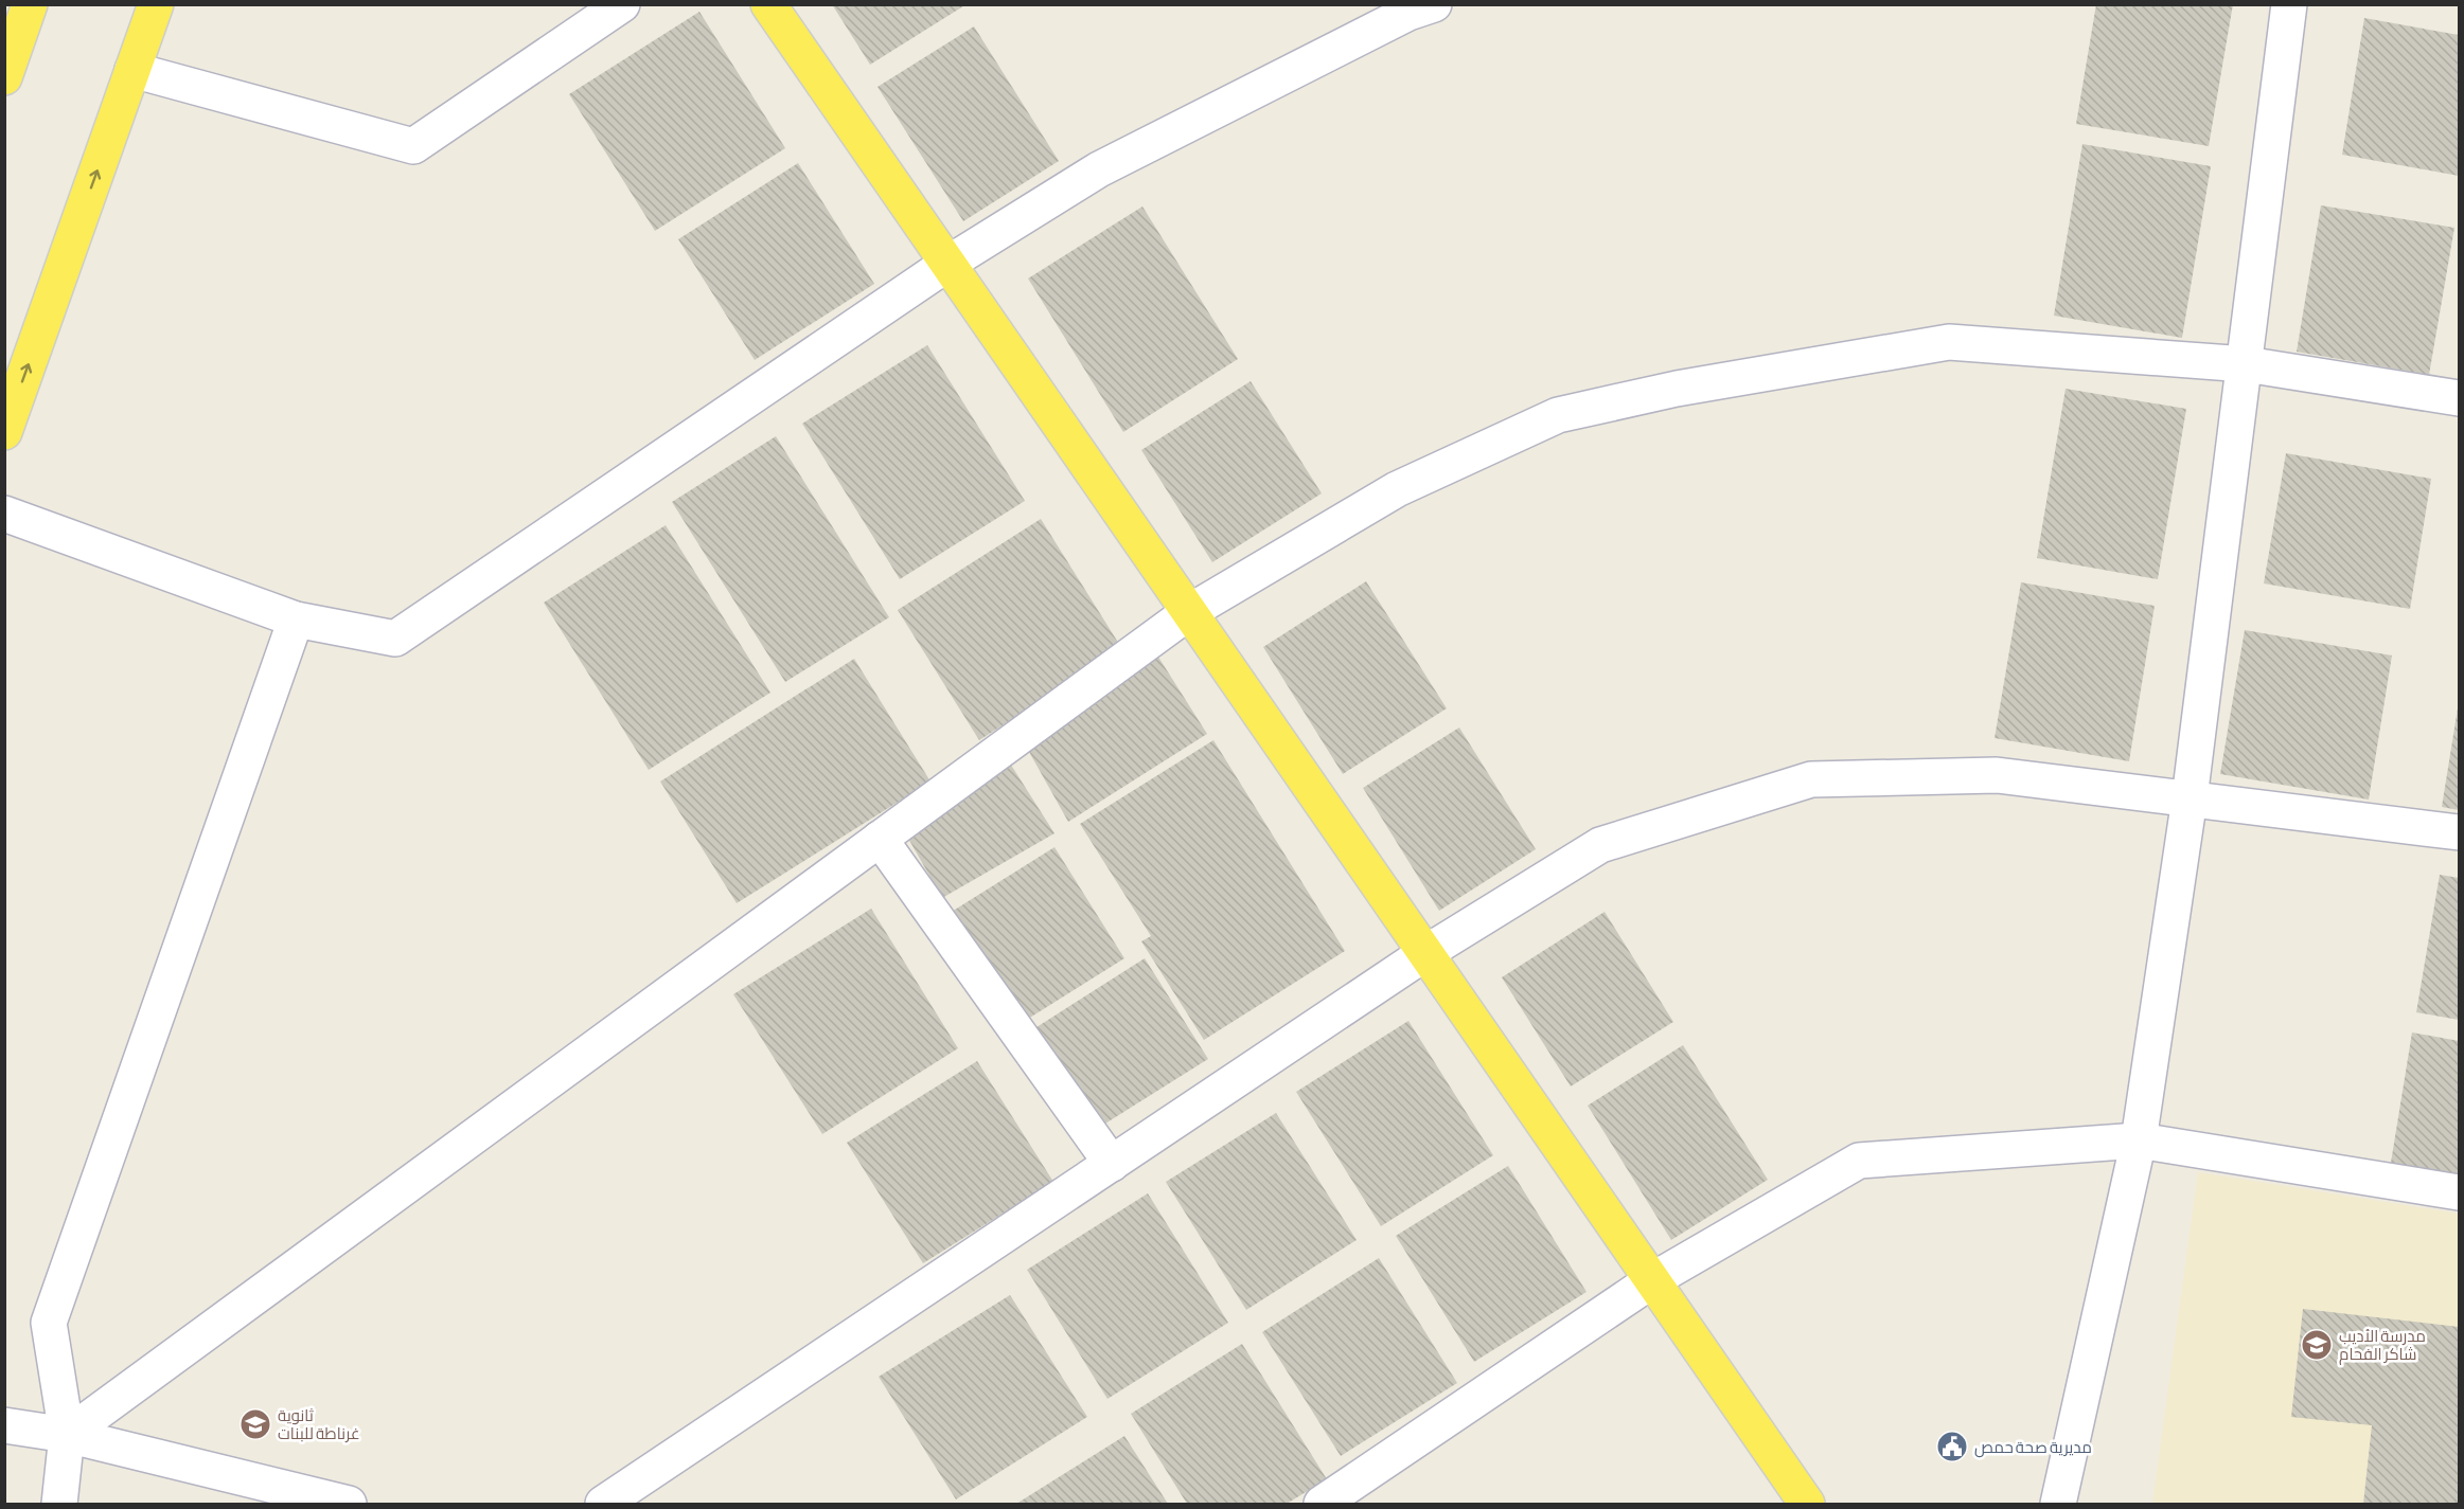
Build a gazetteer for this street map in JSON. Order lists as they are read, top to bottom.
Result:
{
  "places": {
    "school or university": ["مدرسة الأديب شاكر الفحام", "ثانوية غرناطة للبنات"],
    "public building": ["مديرية صحة حمص"]
  }
}
